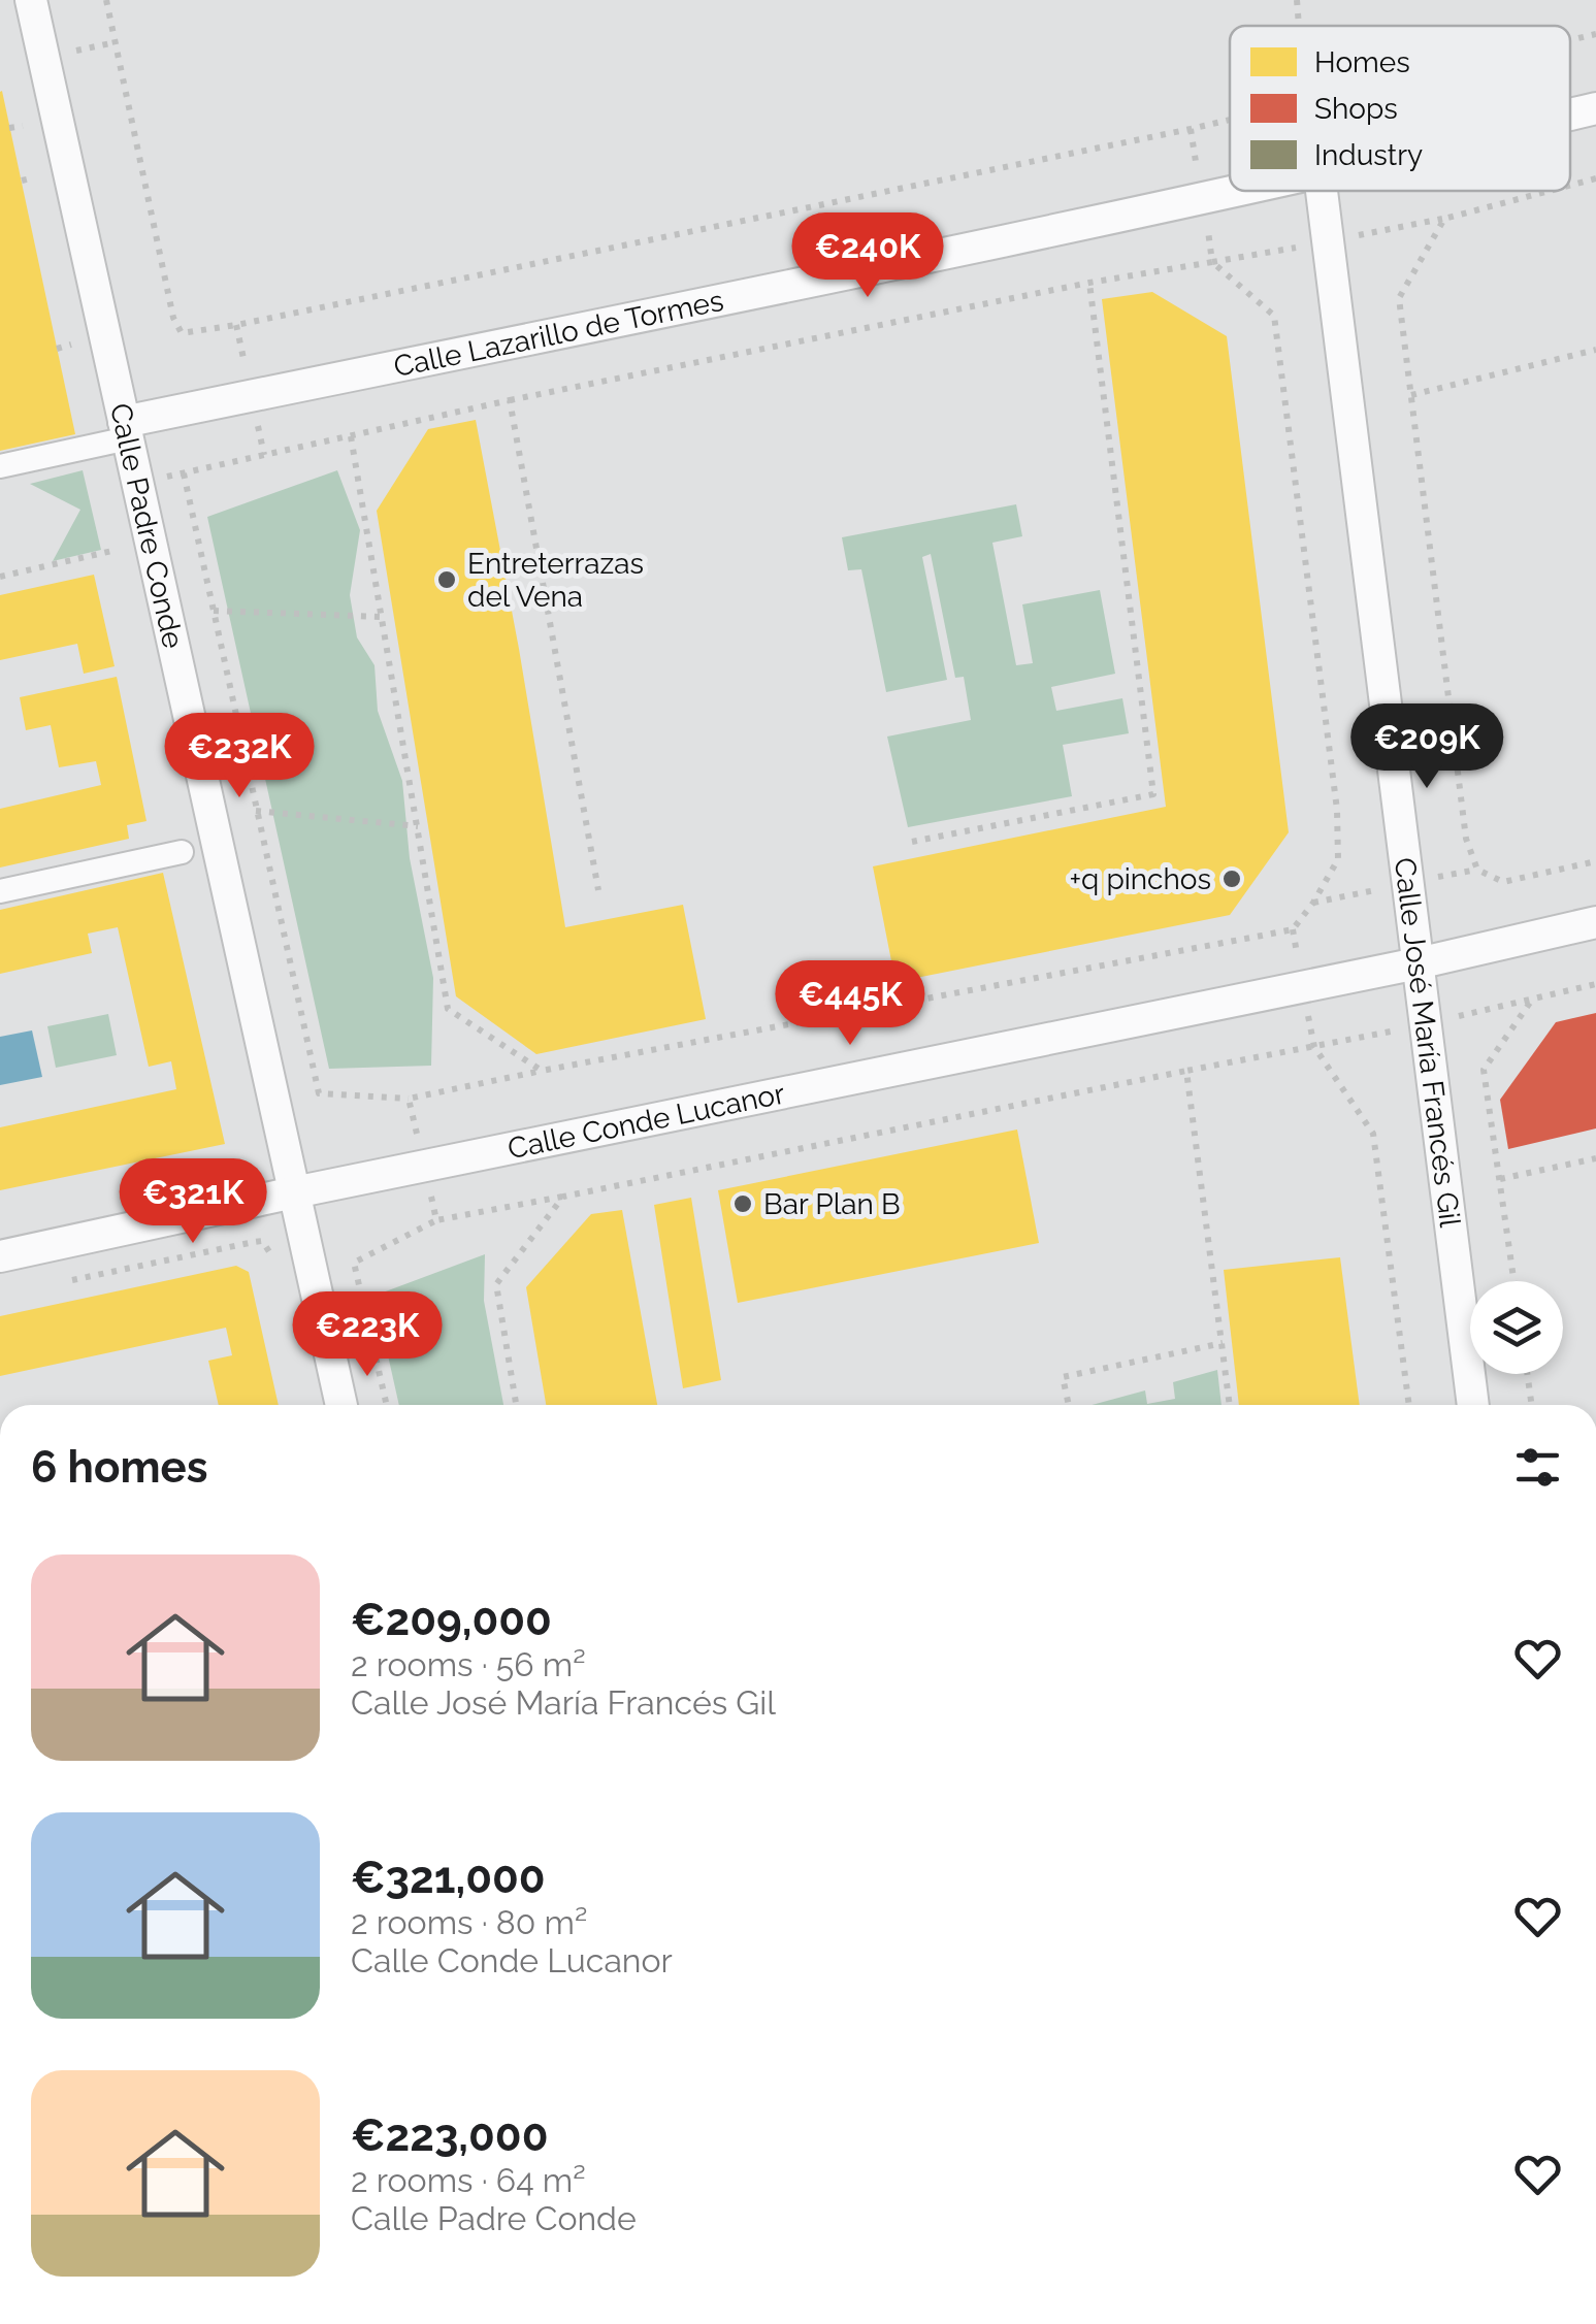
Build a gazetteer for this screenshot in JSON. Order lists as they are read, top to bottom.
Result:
{
  "streets": {
    "street": [
      "Calle Lazarillo de Tormes",
      "Calle Padre Conde",
      "Calle José María Francés Gil",
      "Calle Conde Lucanor"
    ]
  },
  "crossings": [
    ["Calle Lazarillo de Tormes", "Calle Padre Conde"],
    ["Calle Padre Conde", "Calle Conde Lucanor"],
    ["Calle José María Francés Gil", "Calle Conde Lucanor"]
  ],
  "places": ["Entreterrazas del Vena", "+q pinchos", "Bar Plan B"],
  "legend": ["Homes", "Shops", "Industry"],
  "page": {
    "price": [
      "€240K",
      "€209K",
      "€232K",
      "€445K",
      "€321K",
      "€223K"
    ],
    "heading": "6 homes",
    "list": [
      {
        "name": "€209,000",
        "note": "2 rooms · 56 m² · Calle José María Francés Gil"
      },
      {
        "name": "€321,000",
        "note": "2 rooms · 80 m² · Calle Conde Lucanor"
      },
      {
        "name": "€223,000",
        "note": "2 rooms · 64 m² · Calle Padre Conde"
      }
    ]
  }
}
